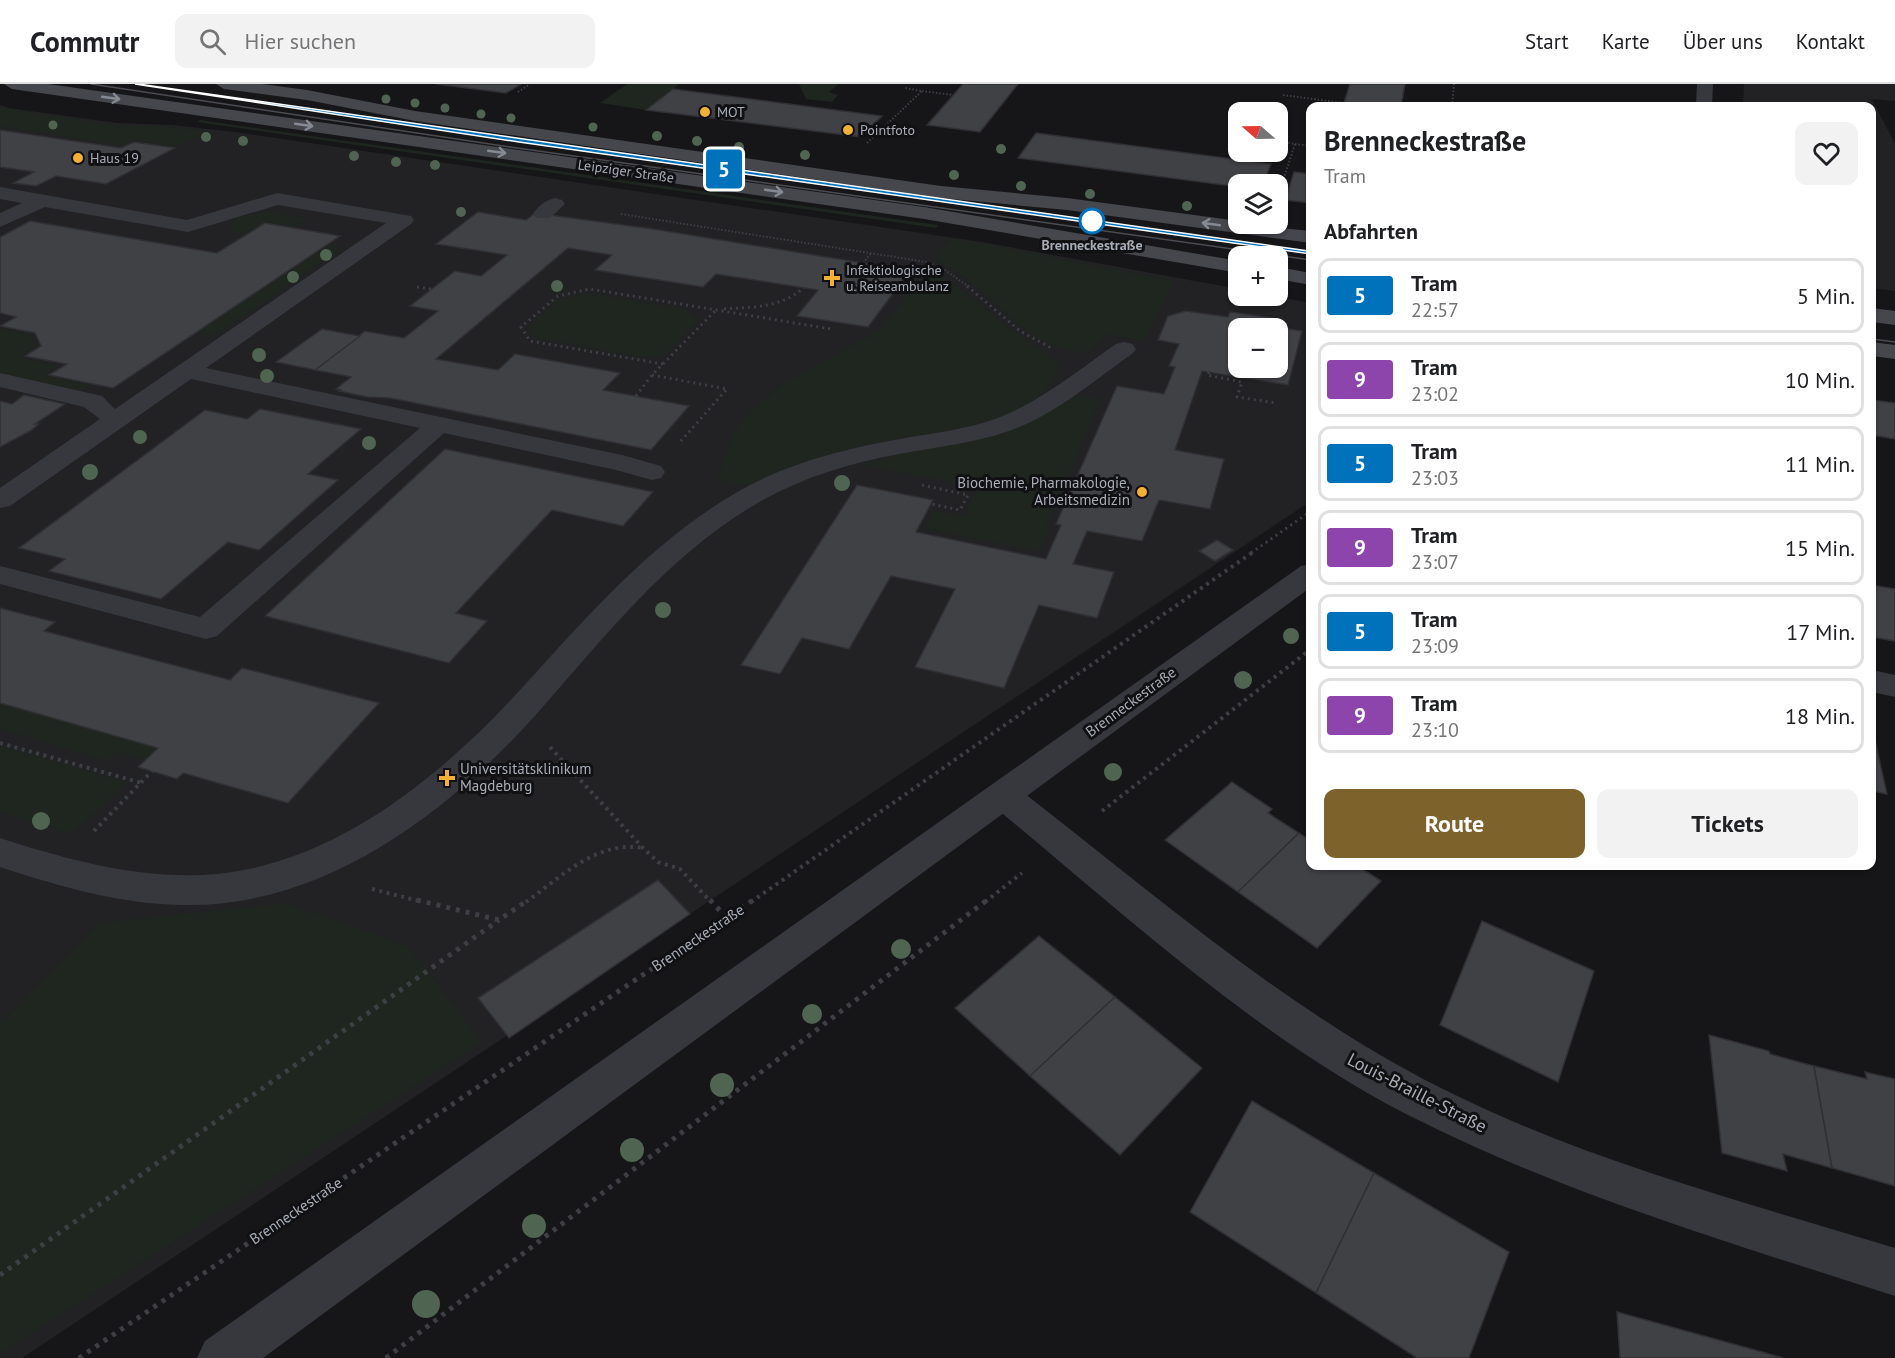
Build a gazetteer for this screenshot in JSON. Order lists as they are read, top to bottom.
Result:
{
  "streets": {
    "main road": ["Leipziger Straße"],
    "street": ["Brenneckestraße", "Louis-Braille-Straße"]
  },
  "crossings": [
    ["Brenneckestraße", "Louis-Braille-Straße"]
  ],
  "places": {
    "other": [
      "MOT",
      "Pointfoto",
      "Haus 19",
      "Brenneckestraße",
      "Biochemie, Pharmakologie, Arbeitsmedizin"
    ],
    "health": ["Infektiologische u. Reiseambulanz", "Universitätsklinikum Magdeburg"]
  },
  "lines": ["tram line 5"],
  "north": "left",
  "page": {
    "header": "Commutr",
    "search": "Hier suchen",
    "nav": [
      "Start",
      "Karte",
      "Über uns",
      "Kontakt"
    ],
    "on_map": "5",
    "map_buttons": ["+", "−"],
    "heading": [
      ["Brenneckestraße", "Tram"],
      "Abfahrten"
    ],
    "list": [
      {
        "mark": "5",
        "name": "Tram",
        "note": "22:57",
        "value": "5 Min."
      },
      {
        "mark": "9",
        "name": "Tram",
        "note": "23:02",
        "value": "10 Min."
      },
      {
        "mark": "5",
        "name": "Tram",
        "note": "23:03",
        "value": "11 Min."
      },
      {
        "mark": "9",
        "name": "Tram",
        "note": "23:07",
        "value": "15 Min."
      },
      {
        "mark": "5",
        "name": "Tram",
        "note": "23:09",
        "value": "17 Min."
      },
      {
        "mark": "9",
        "name": "Tram",
        "note": "23:10",
        "value": "18 Min."
      }
    ],
    "buttons": ["Route", "Tickets"]
  }
}
